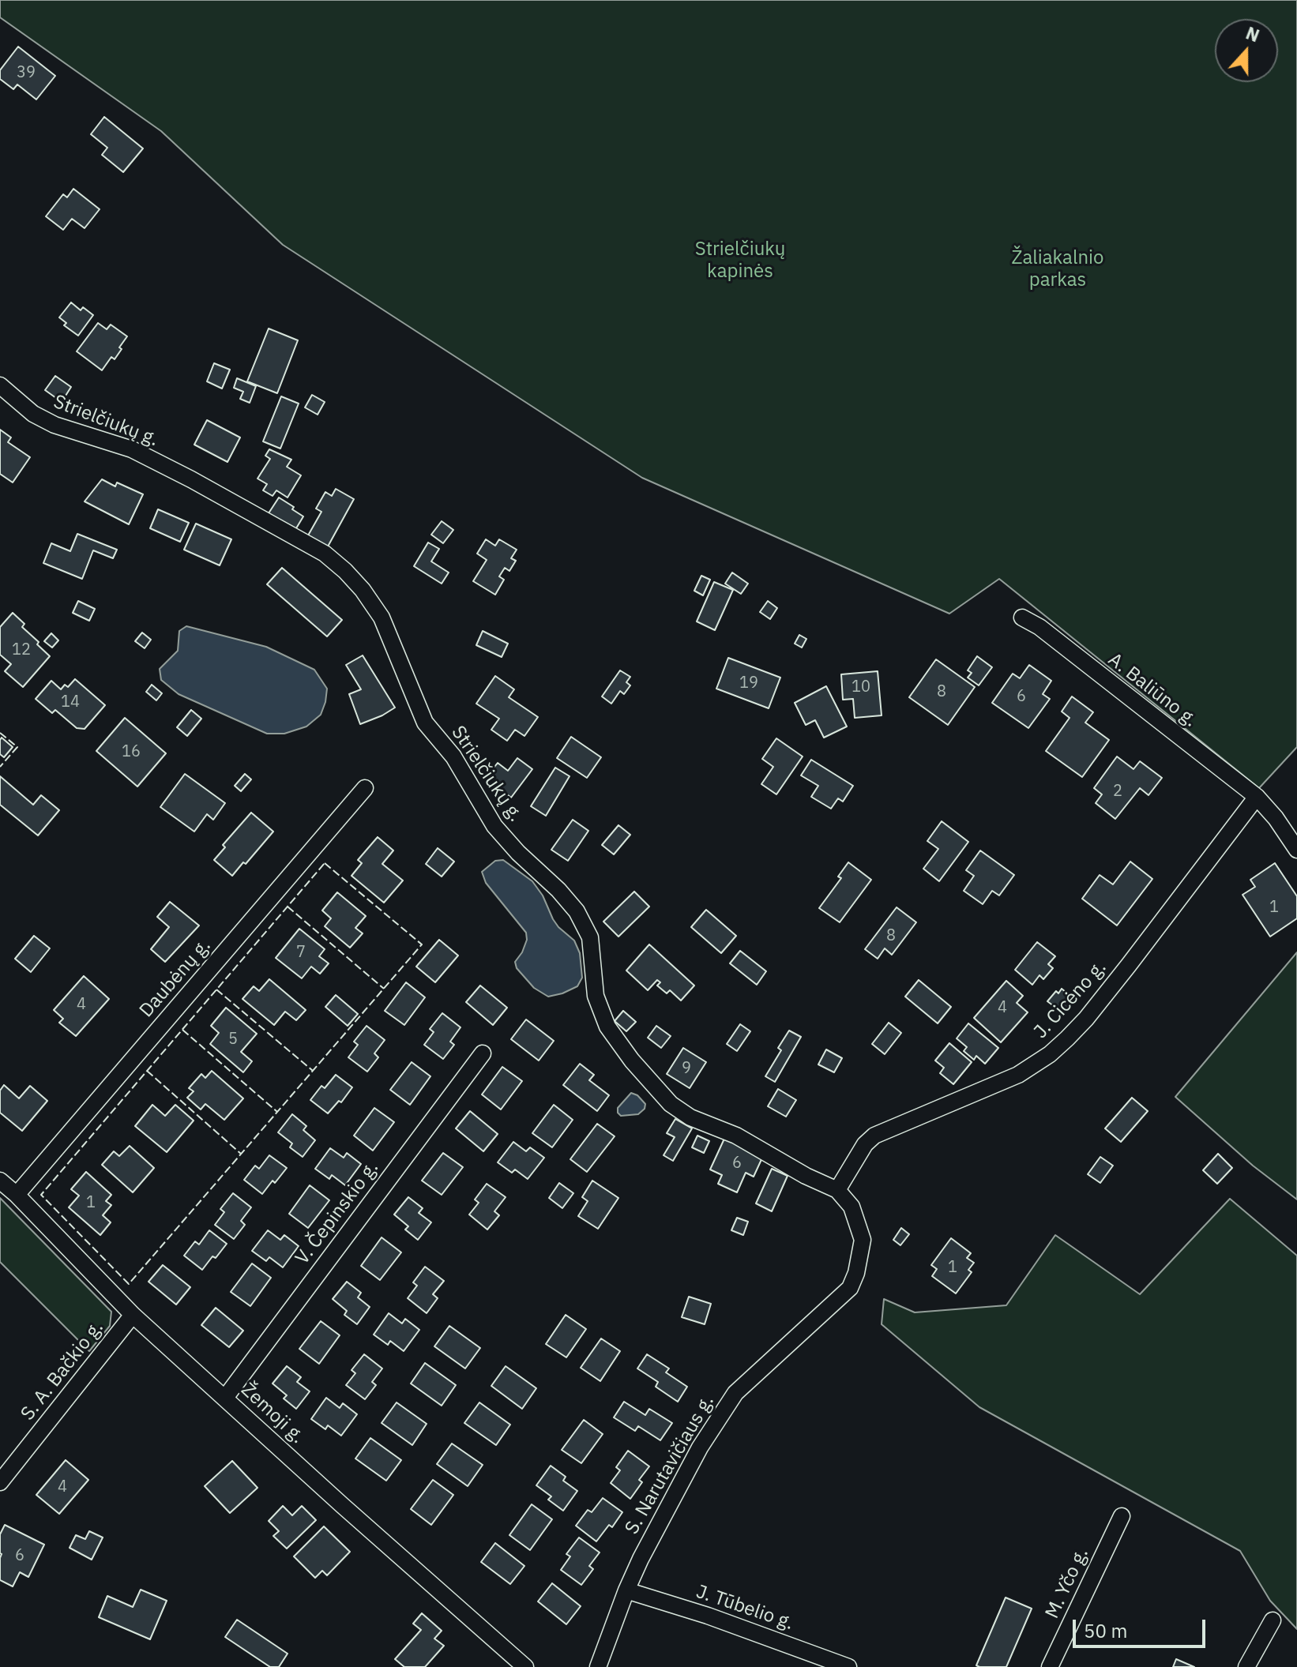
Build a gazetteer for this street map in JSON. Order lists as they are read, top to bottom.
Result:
{
  "streets": {
    "street": [
      "Strielčiukų g.",
      "A. Baliūno g.",
      "Daubėnų g.",
      "J. Cicėno g.",
      "V. Čepinskio g.",
      "S. A. Bačkio g.",
      "Žemoji g.",
      "S. Narutavičiaus g.",
      "M. Yčo g.",
      "J. Tūbelio g."
    ]
  },
  "crossings": [
    ["Strielčiukų g.", "J. Cicėno g."],
    ["Strielčiukų g.", "S. Narutavičiaus g."],
    ["A. Baliūno g.", "J. Cicėno g."],
    ["Daubėnų g.", "Žemoji g."],
    ["J. Cicėno g.", "S. Narutavičiaus g."],
    ["V. Čepinskio g.", "Žemoji g."],
    ["S. A. Bačkio g.", "Žemoji g."],
    ["S. Narutavičiaus g.", "J. Tūbelio g."]
  ],
  "parks": ["Strielčiukų kapinės", "Žaliakalnio parkas"],
  "house_numbers": [
    "39",
    "12",
    "19",
    "10",
    "8",
    "6",
    "14",
    "16",
    "2",
    "1",
    "8",
    "7",
    "4",
    "4",
    "5",
    "9",
    "6",
    "1",
    "1",
    "4",
    "6"
  ],
  "scale_bar": "50 m",
  "north": "top"
}
